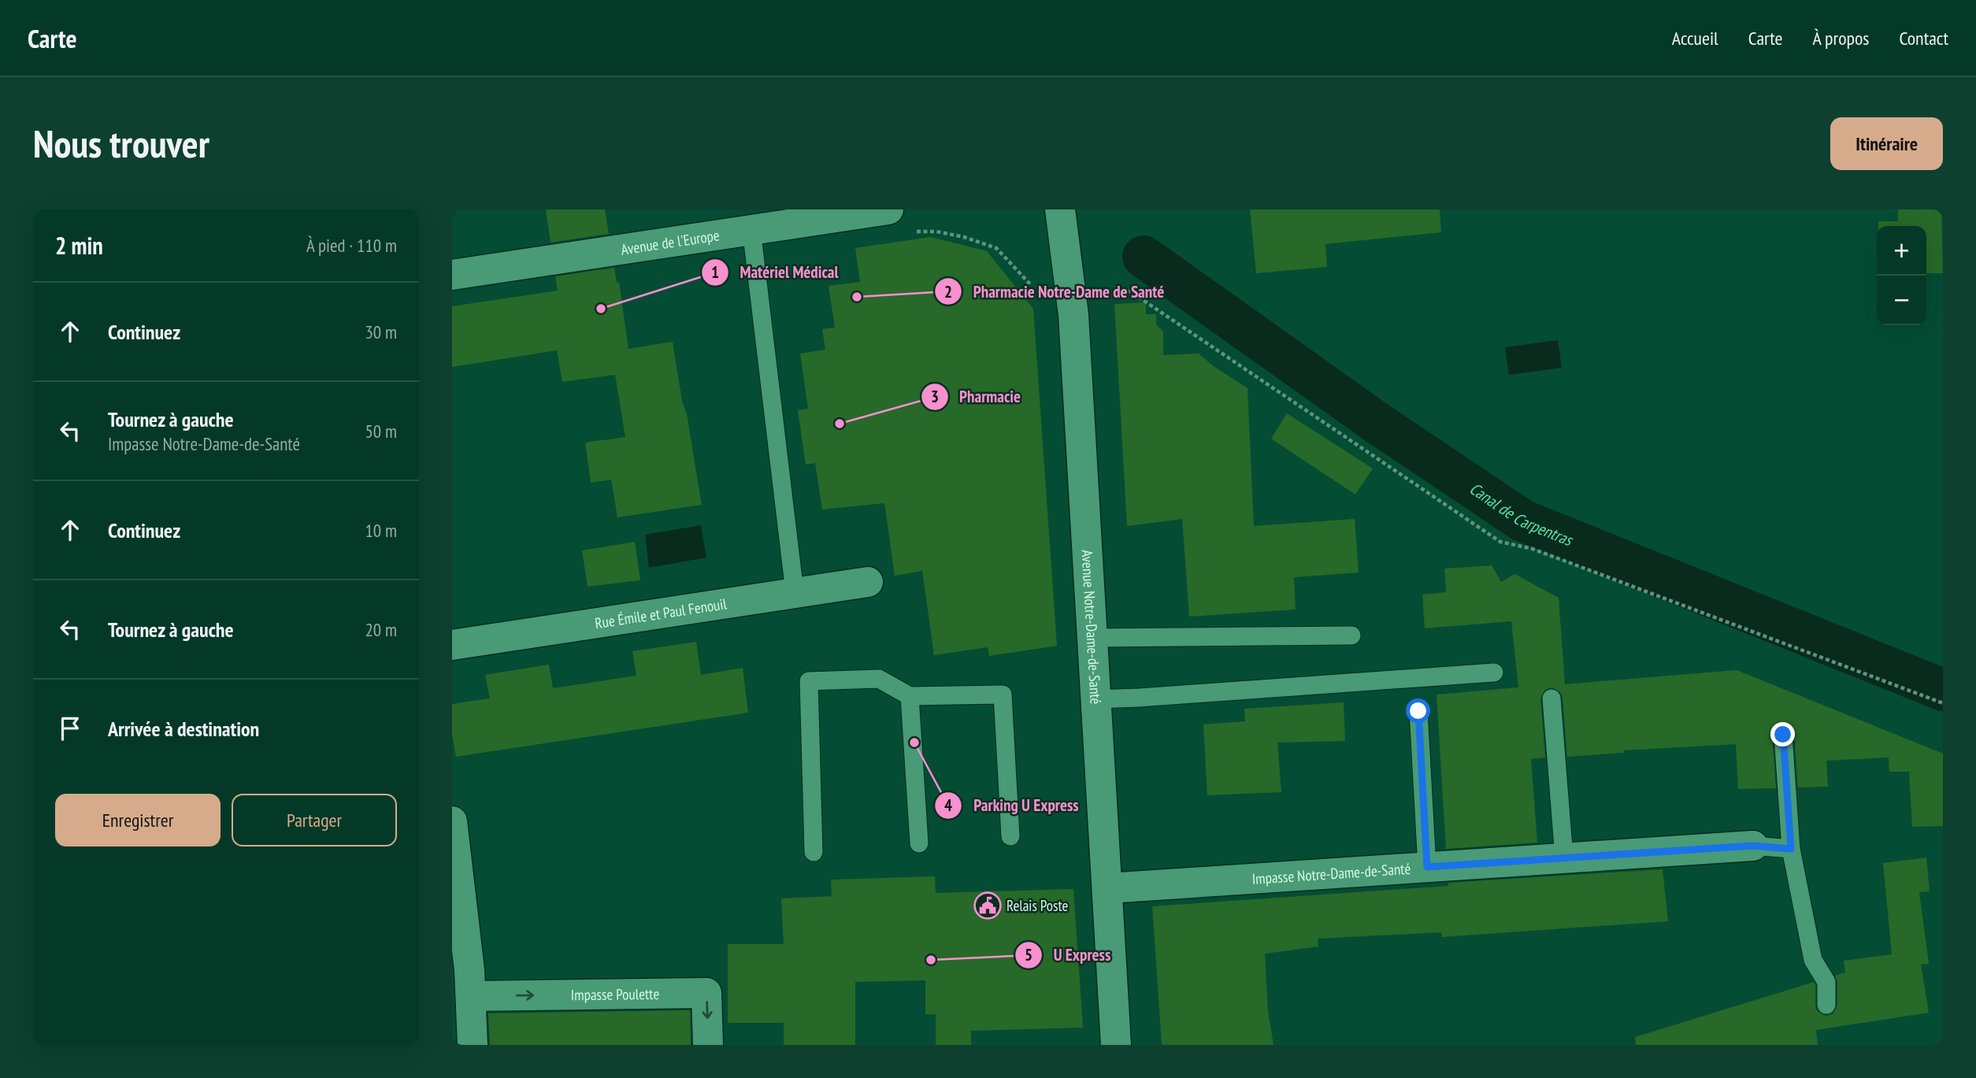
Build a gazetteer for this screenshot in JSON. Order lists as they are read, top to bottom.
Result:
{
  "streets": {
    "street": [
      "Avenue de l'Europe",
      "Rue Émile et Paul Fenouil",
      "Avenue Notre-Dame-de-Santé",
      "Impasse Notre-Dame-de-Santé",
      "Impasse Poulette"
    ]
  },
  "crossings": [
    ["Avenue Notre-Dame-de-Santé", "Impasse Notre-Dame-de-Santé"]
  ],
  "one_way": ["Impasse Poulette"],
  "water": ["Canal de Carpentras"],
  "places": {
    "other": [
      "Pharmacie Notre-Dame de Santé",
      "Matériel Médical",
      "Pharmacie",
      "Parking U Express",
      "U Express"
    ],
    "public building": ["Relais Poste"]
  },
  "page": {
    "header": "Carte",
    "nav": [
      "Accueil",
      "Carte",
      "À propos",
      "Contact"
    ],
    "buttons": [
      "Itinéraire",
      ["Enregistrer", "Partager"]
    ],
    "title": "Nous trouver",
    "heading": ["2 min", "À pied · 110 m"],
    "map_buttons": ["+", "−"],
    "list": [
      ["Continuez", "30 m"],
      ["Tournez à gauche", "Impasse Notre-Dame-de-Santé", "50 m"],
      ["Continuez", "10 m"],
      ["Tournez à gauche", "20 m"],
      "Arrivée à destination"
    ]
  }
}
